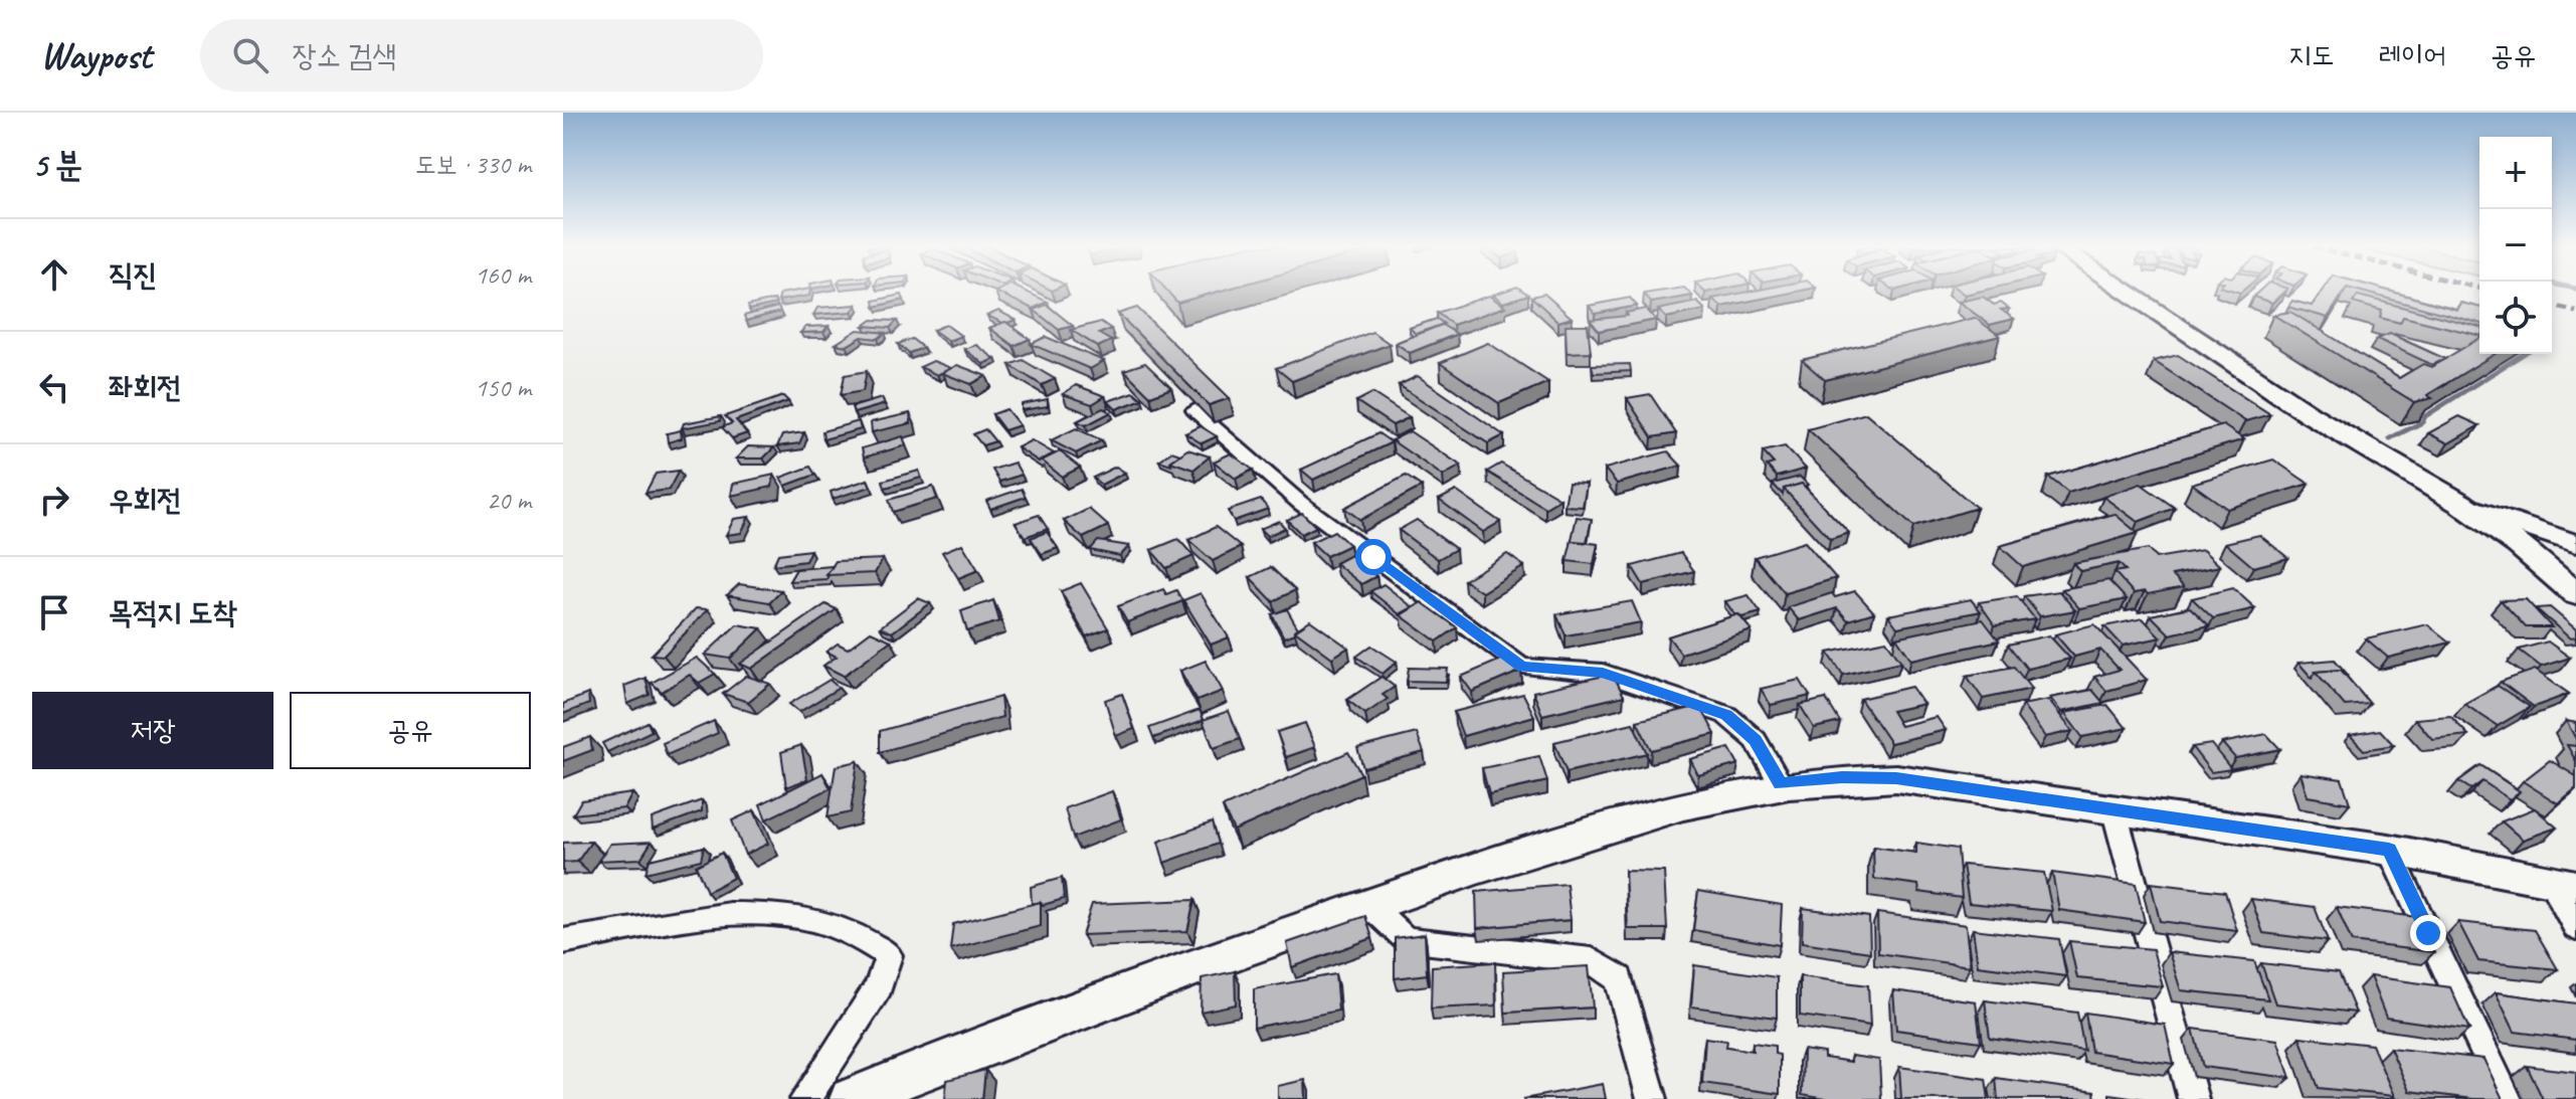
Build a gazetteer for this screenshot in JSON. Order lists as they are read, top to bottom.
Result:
{
  "page": {
    "header": "Waypost",
    "search": "장소 검색",
    "nav": ["지도", "레이어", "공유"],
    "heading": ["5 분", "도보 · 330 m"],
    "map_buttons": ["+", "−"],
    "list": [
      ["직진", "160 m"],
      ["좌회전", "150 m"],
      ["우회전", "20 m"],
      "목적지 도착"
    ],
    "buttons": ["저장", "공유"]
  }
}
